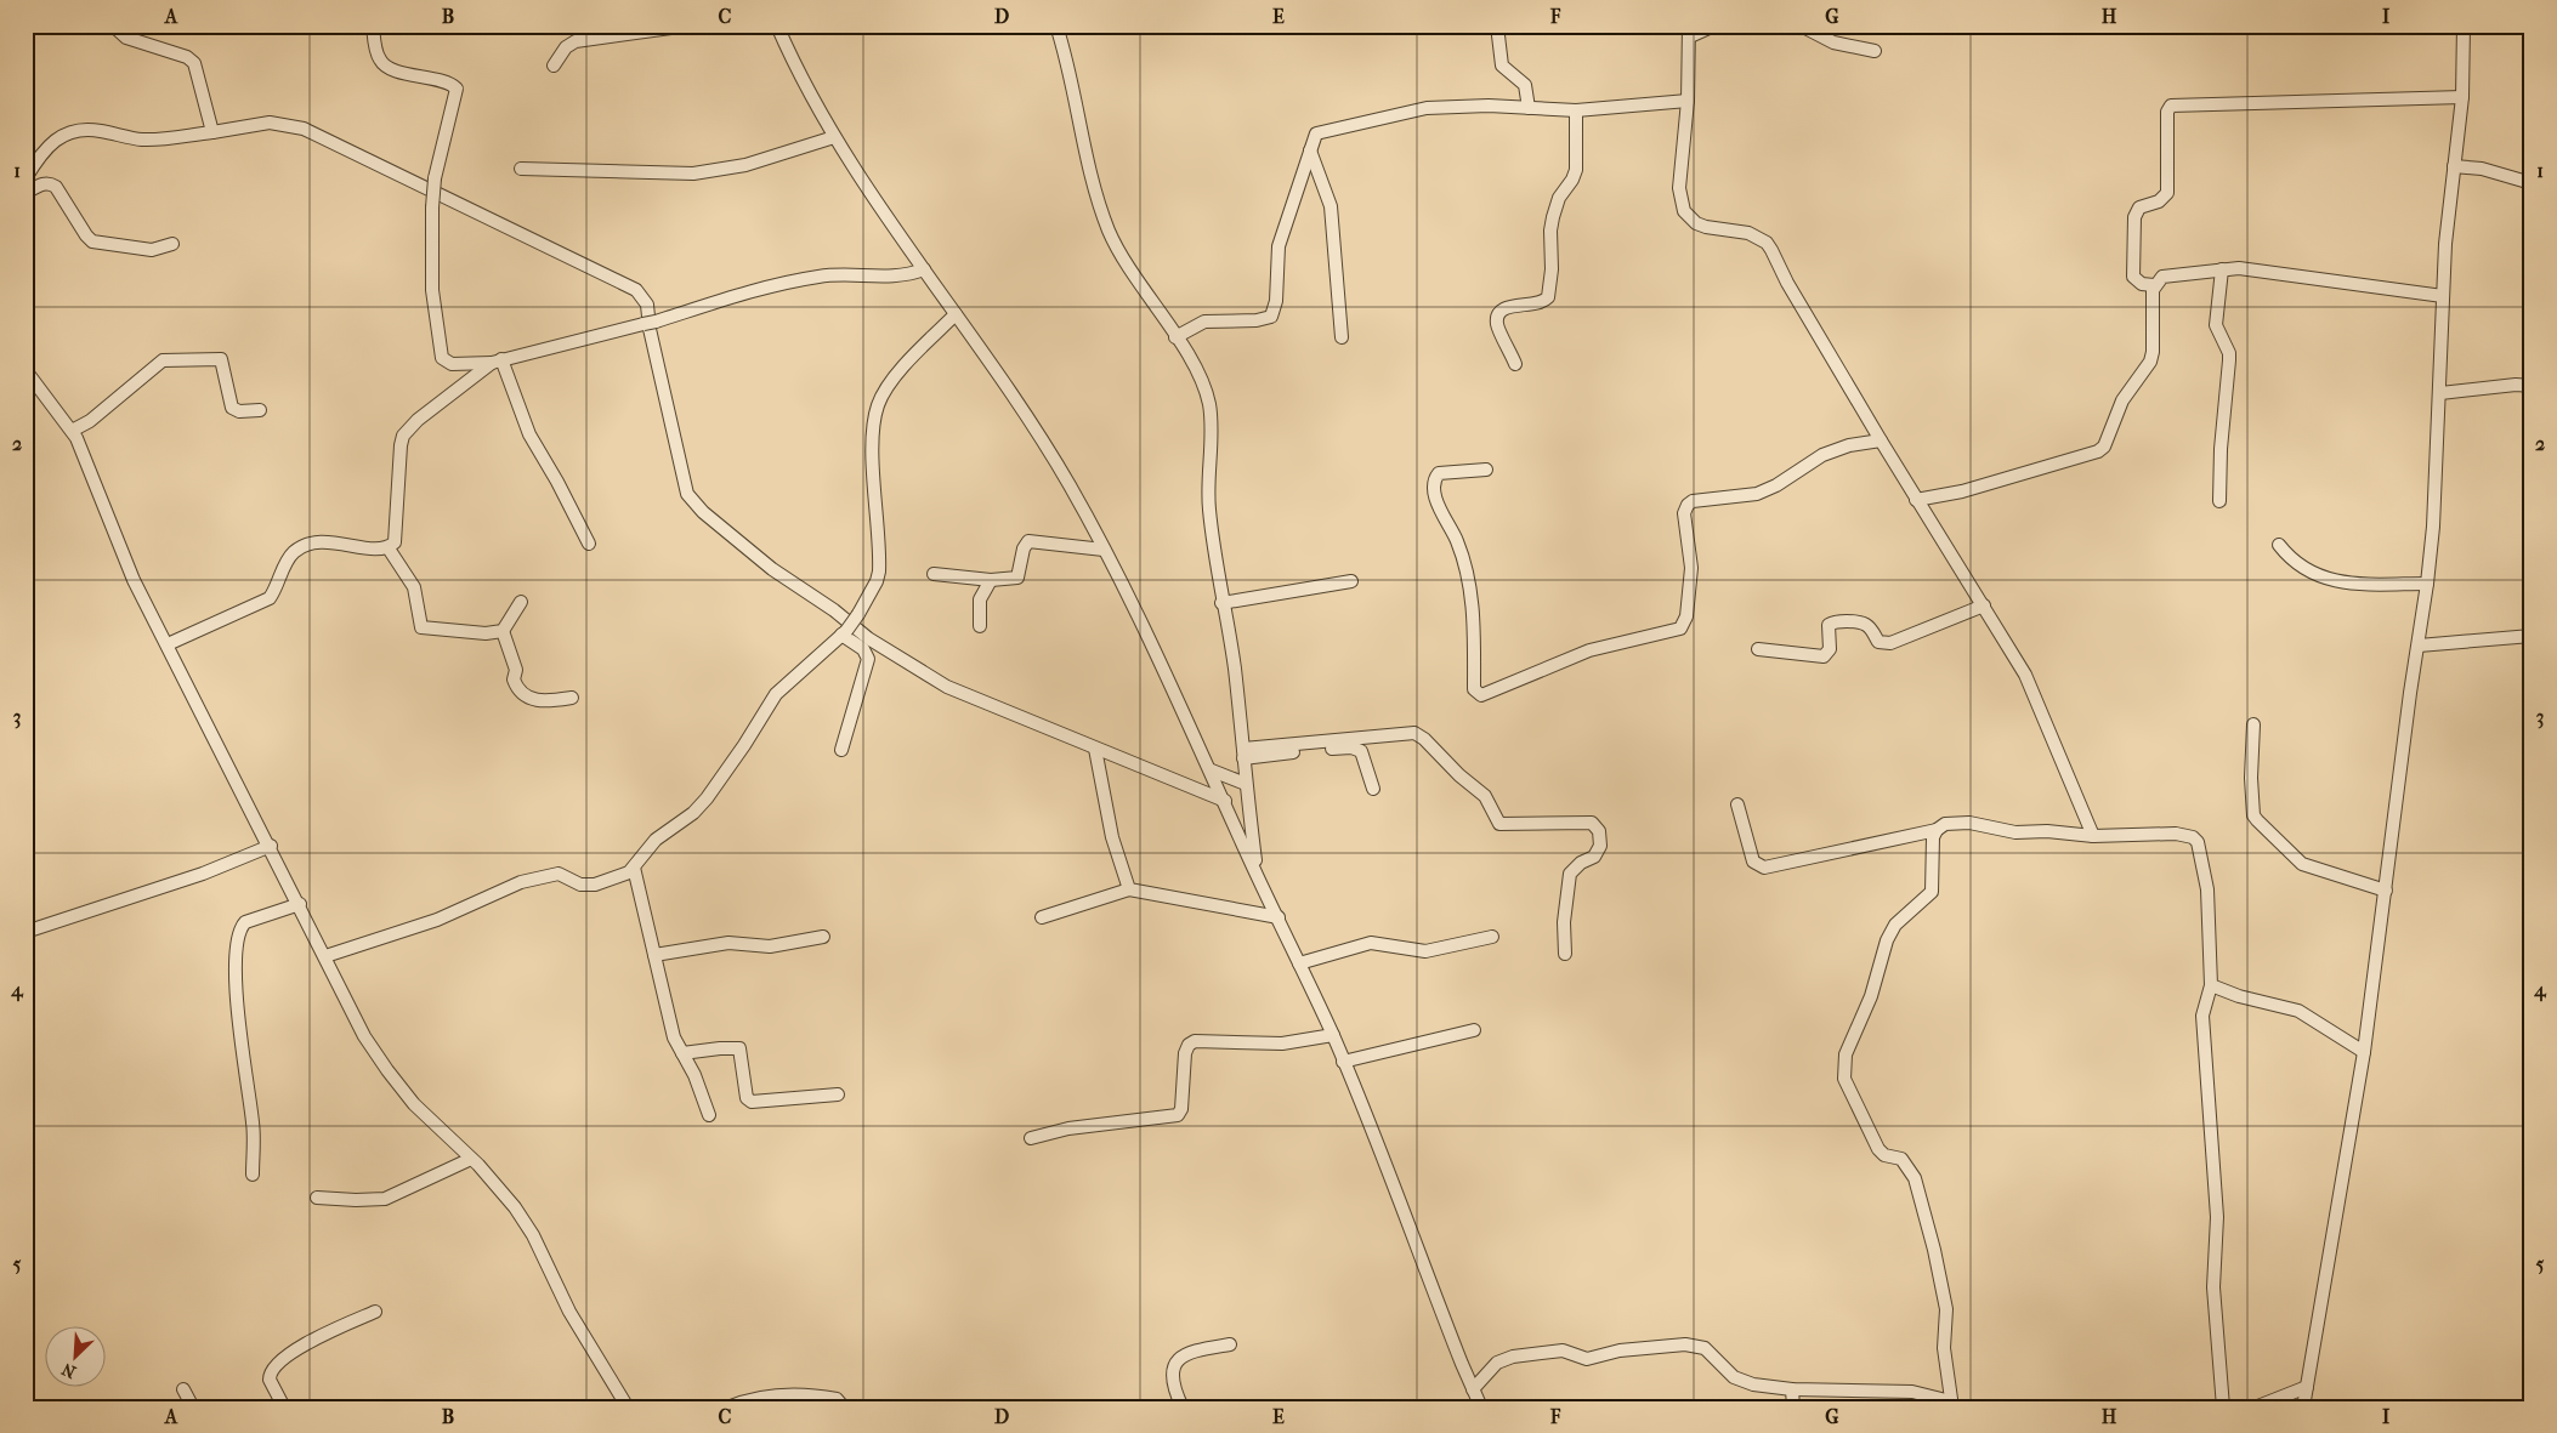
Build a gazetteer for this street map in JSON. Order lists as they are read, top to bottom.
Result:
{
  "north": "bottom left",
  "grid": {
    "columns": [
      "A",
      "B",
      "C",
      "D",
      "E",
      "F",
      "G",
      "H",
      "I"
    ],
    "rows": [
      "1",
      "2",
      "3",
      "4",
      "5"
    ]
  }
}
